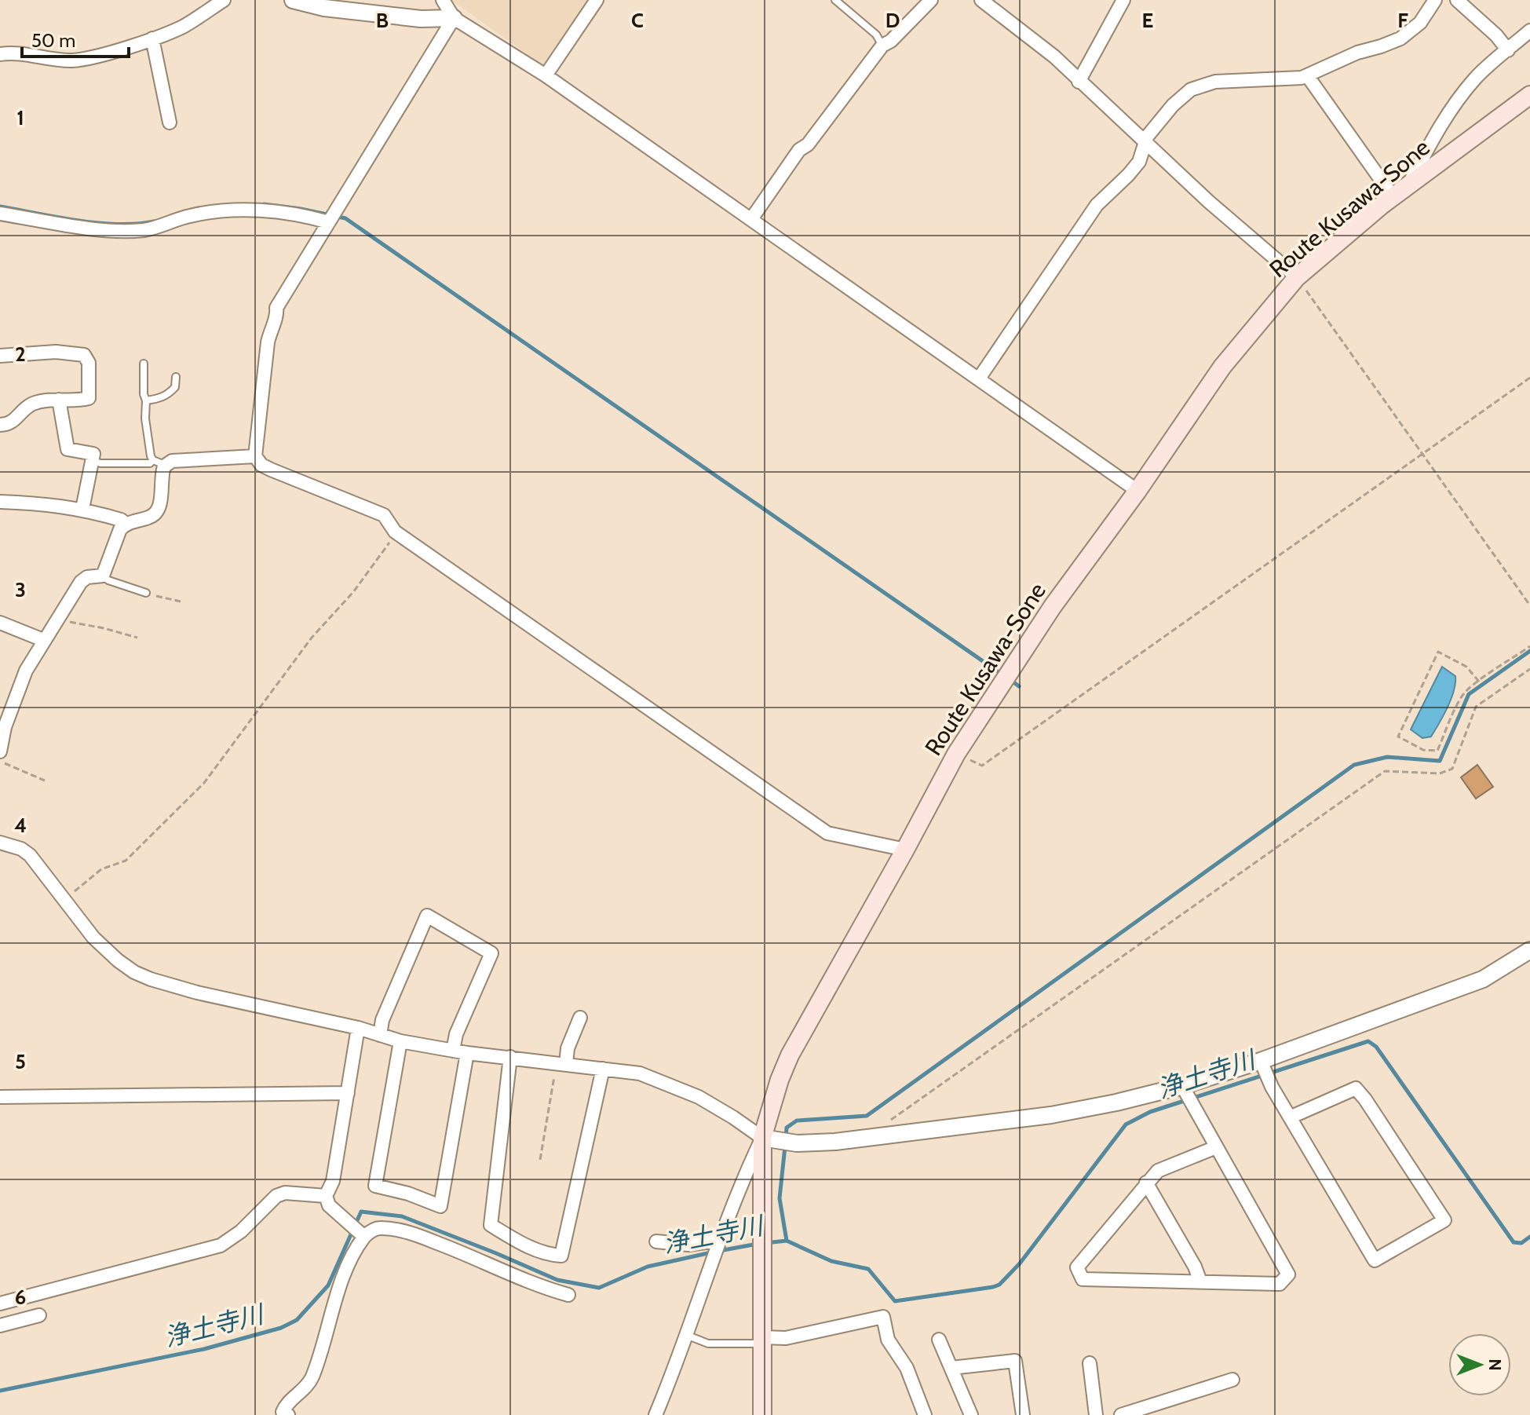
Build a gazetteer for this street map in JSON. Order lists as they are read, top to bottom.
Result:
{
  "streets": {
    "main road": ["Route Kusawa-Sone"]
  },
  "water": ["浄土寺川"],
  "scale_bar": "50 m",
  "north": "right",
  "grid": {
    "columns": [
      "B",
      "C",
      "D",
      "E",
      "F"
    ],
    "rows": [
      "1",
      "2",
      "3",
      "4",
      "5",
      "6"
    ]
  }
}
